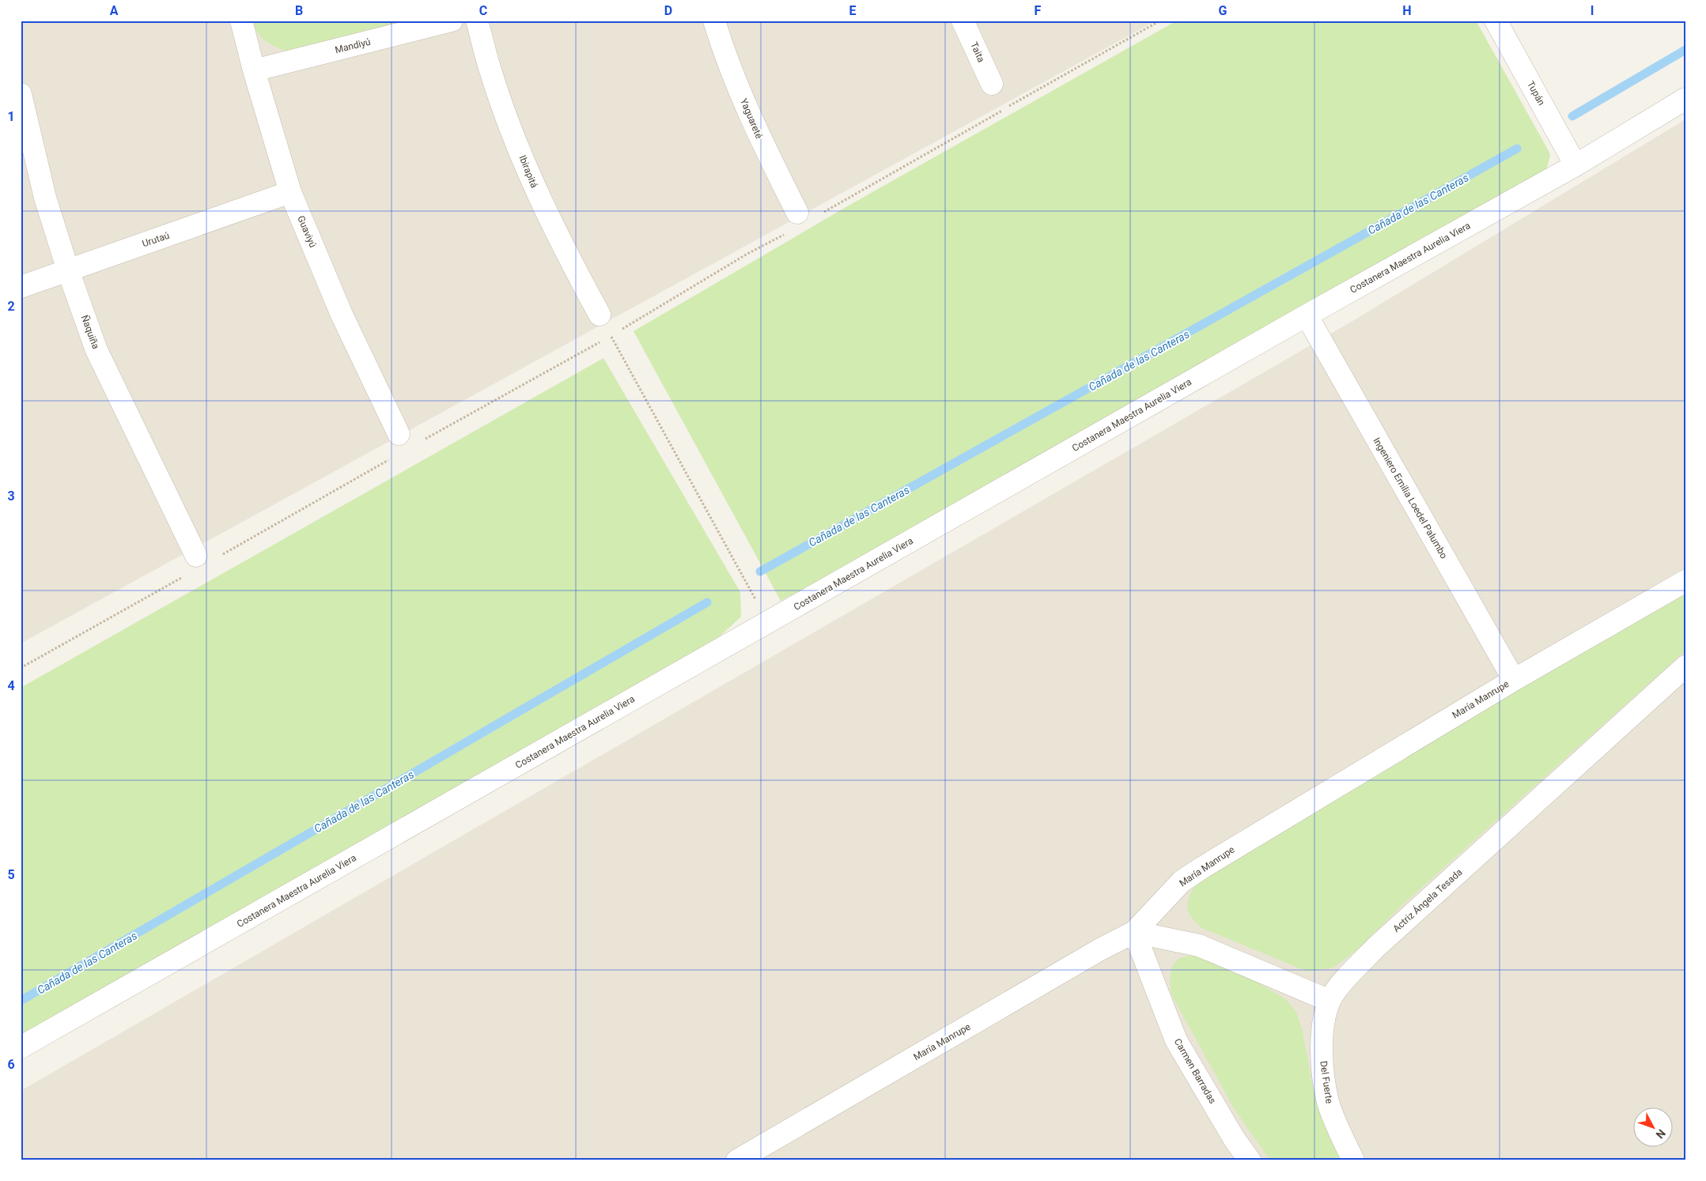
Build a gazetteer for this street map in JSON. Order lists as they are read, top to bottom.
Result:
{
  "streets": {
    "street": [
      "Mandiyú",
      "Taita",
      "Tupán",
      "Yaguareté",
      "Ibirapitá",
      "Guaviyú",
      "Urutaú",
      "Costanera Maestra Aurelia Viera",
      "Ñaquiña",
      "Ingeniero Emilia Loedel Palumbo",
      "María Manrupe",
      "Actriz Ángela Tesada",
      "Carmen Barradas",
      "Del Fuerte"
    ]
  },
  "crossings": [
    ["Mandiyú", "Guaviyú"],
    ["Tupán", "Costanera Maestra Aurelia Viera"],
    ["Guaviyú", "Urutaú"],
    ["Urutaú", "Ñaquiña"],
    ["Costanera Maestra Aurelia Viera", "Ingeniero Emilia Loedel Palumbo"],
    ["Ingeniero Emilia Loedel Palumbo", "María Manrupe"],
    ["María Manrupe", "Carmen Barradas"],
    ["Actriz Ángela Tesada", "Del Fuerte"]
  ],
  "water": ["Cañada de las Canteras"],
  "north": "bottom right",
  "grid": {
    "columns": [
      "A",
      "B",
      "C",
      "D",
      "E",
      "F",
      "G",
      "H",
      "I"
    ],
    "rows": [
      "1",
      "2",
      "3",
      "4",
      "5",
      "6"
    ]
  }
}
